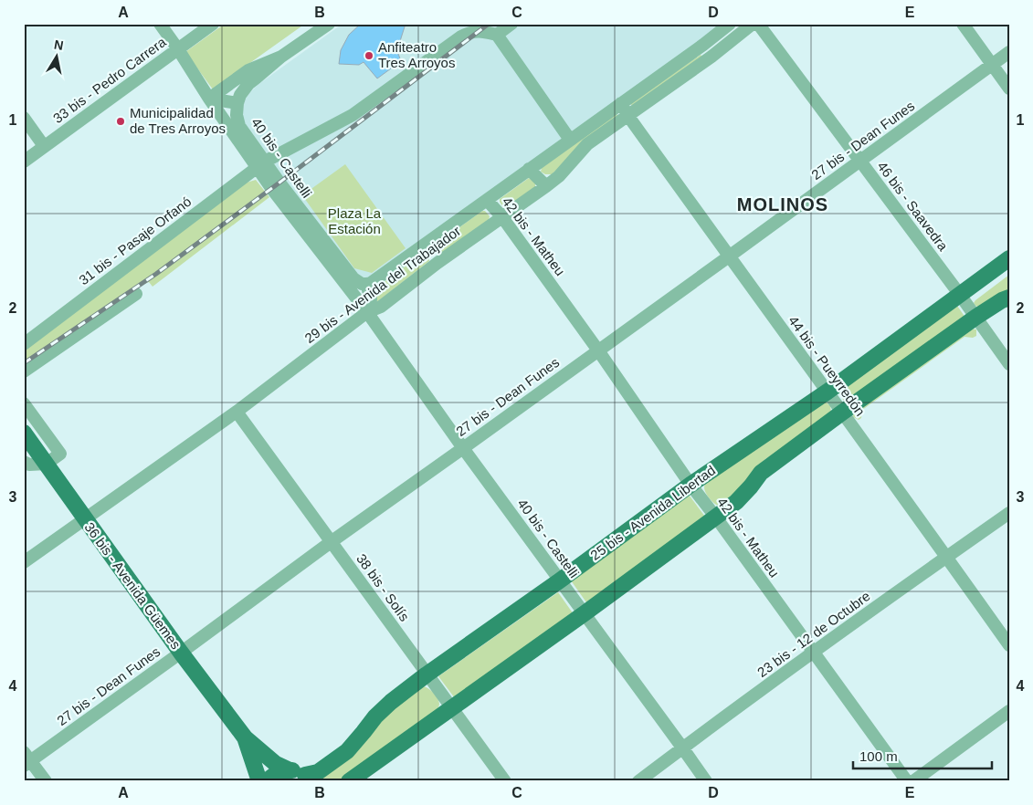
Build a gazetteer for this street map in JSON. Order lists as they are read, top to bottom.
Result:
{
  "streets": {
    "main road": ["25 bis - Avenida Libertad", "36 bis - Avenida Güemes"],
    "street": [
      "33 bis - Pedro Carrera",
      "27 bis - Dean Funes",
      "40 bis - Castelli",
      "46 bis - Saavedra",
      "42 bis - Matheu",
      "31 bis - Pasaje Orfanó",
      "29 bis - Avenida del Trabajador",
      "44 bis - Pueyrredón",
      "38 bis - Solís",
      "23 bis - 12 de Octubre"
    ]
  },
  "crossings": [
    ["33 bis - Pedro Carrera", "40 bis - Castelli"],
    ["27 bis - Dean Funes", "40 bis - Castelli"],
    ["27 bis - Dean Funes", "46 bis - Saavedra"],
    ["27 bis - Dean Funes", "42 bis - Matheu"],
    ["27 bis - Dean Funes", "44 bis - Pueyrredón"],
    ["27 bis - Dean Funes", "36 bis - Avenida Güemes"],
    ["27 bis - Dean Funes", "38 bis - Solís"],
    ["40 bis - Castelli", "31 bis - Pasaje Orfanó"],
    ["40 bis - Castelli", "29 bis - Avenida del Trabajador"],
    ["40 bis - Castelli", "25 bis - Avenida Libertad"],
    ["40 bis - Castelli", "23 bis - 12 de Octubre"],
    ["46 bis - Saavedra", "25 bis - Avenida Libertad"],
    ["42 bis - Matheu", "29 bis - Avenida del Trabajador"],
    ["42 bis - Matheu", "25 bis - Avenida Libertad"],
    ["42 bis - Matheu", "23 bis - 12 de Octubre"],
    ["29 bis - Avenida del Trabajador", "44 bis - Pueyrredón"],
    ["29 bis - Avenida del Trabajador", "36 bis - Avenida Güemes"],
    ["29 bis - Avenida del Trabajador", "38 bis - Solís"],
    ["44 bis - Pueyrredón", "25 bis - Avenida Libertad"],
    ["44 bis - Pueyrredón", "23 bis - 12 de Octubre"],
    ["25 bis - Avenida Libertad", "36 bis - Avenida Güemes"],
    ["25 bis - Avenida Libertad", "38 bis - Solís"]
  ],
  "districts": ["MOLINOS"],
  "parks": ["Plaza La Estación"],
  "places": ["Anfiteatro Tres Arroyos", "Municipalidad de Tres Arroyos"],
  "scale_bar": "100 m",
  "north": "top",
  "grid": {
    "columns": [
      "A",
      "B",
      "C",
      "D",
      "E"
    ],
    "rows": [
      "1",
      "2",
      "3",
      "4"
    ]
  }
}
